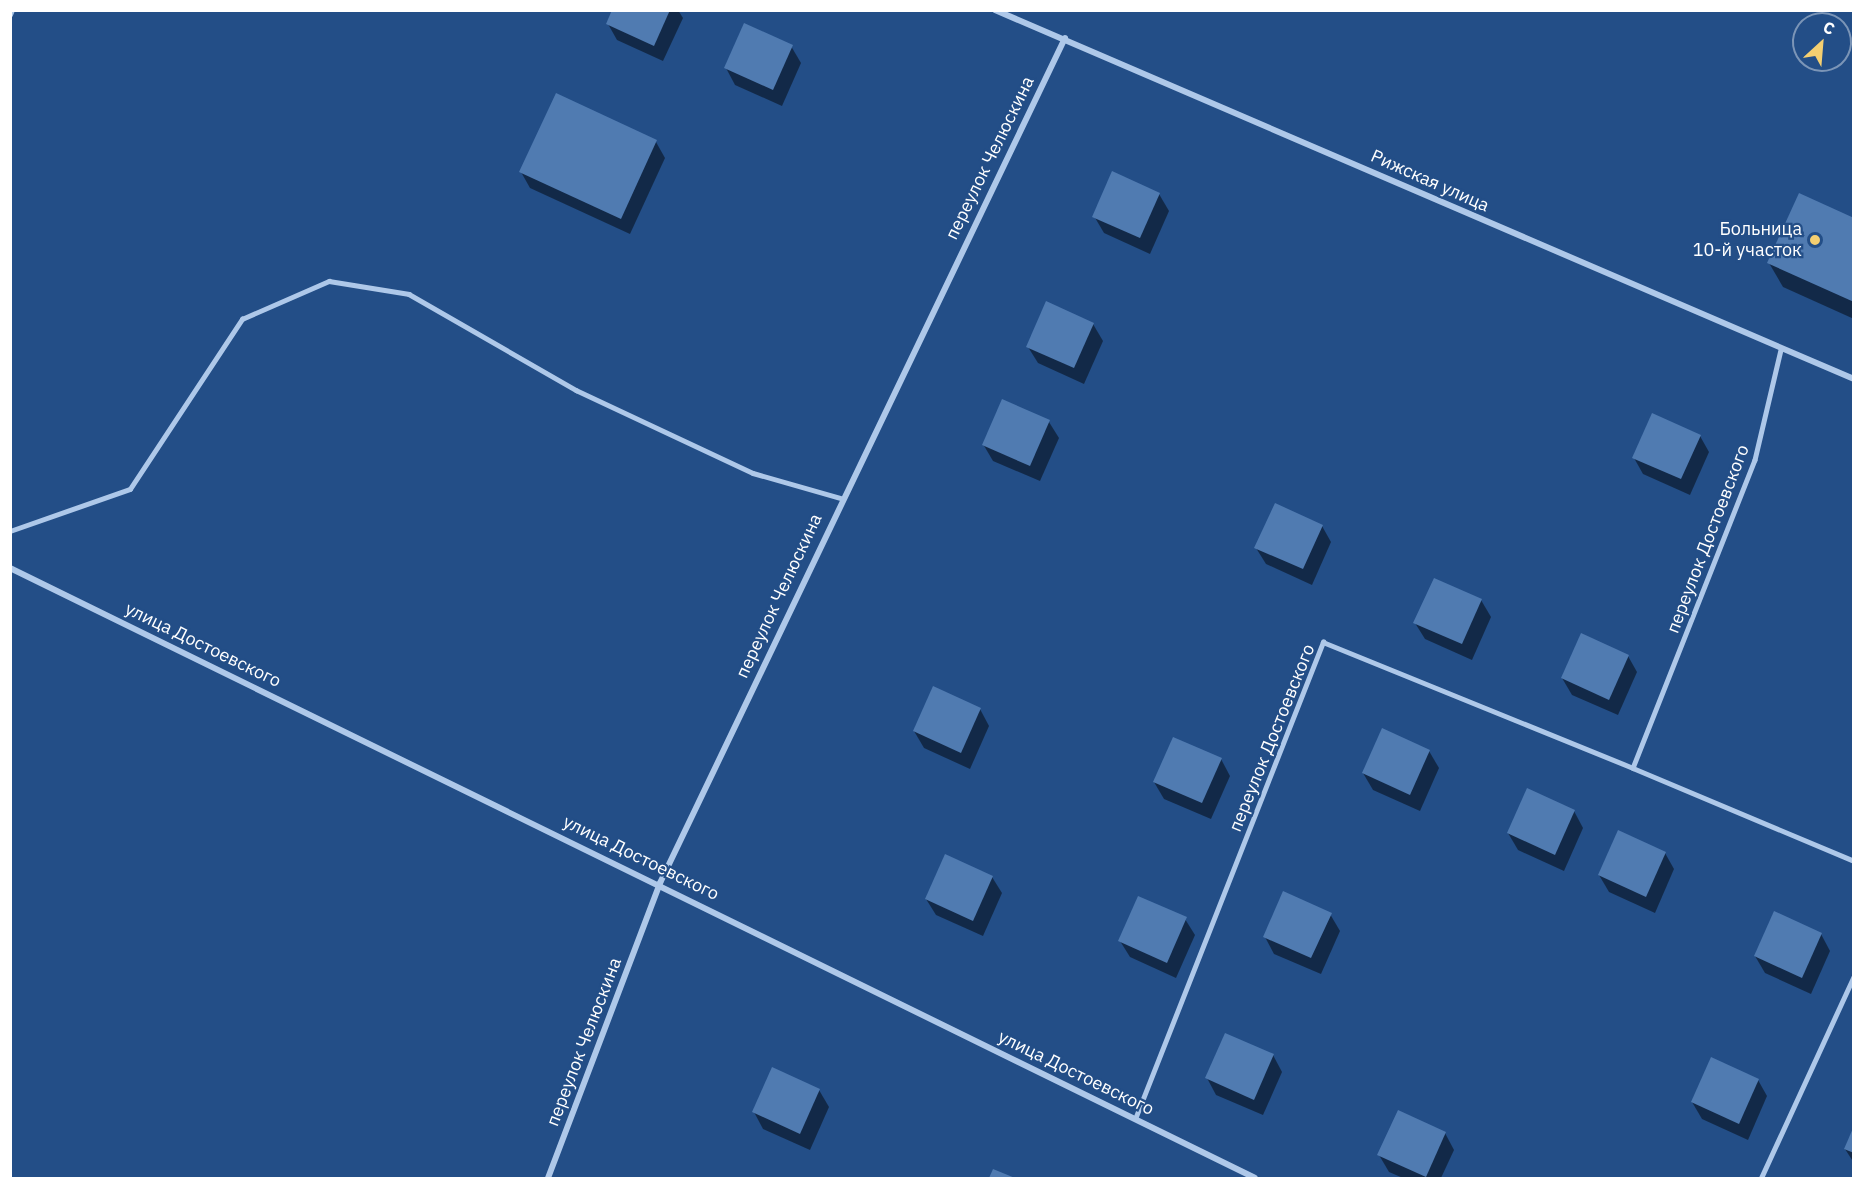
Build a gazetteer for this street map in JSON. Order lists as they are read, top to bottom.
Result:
{
  "streets": {
    "street": ["переулок Челюскина", "Рижская улица", "улица Достоевского"],
    "lane": ["переулок Достоевского"]
  },
  "crossings": [
    ["переулок Челюскина", "Рижская улица"],
    ["переулок Челюскина", "улица Достоевского"],
    ["Рижская улица", "переулок Достоевского"],
    ["переулок Достоевского", "улица Достоевского"]
  ],
  "places": ["Больница 10-й участок"],
  "north": "top right"
}
